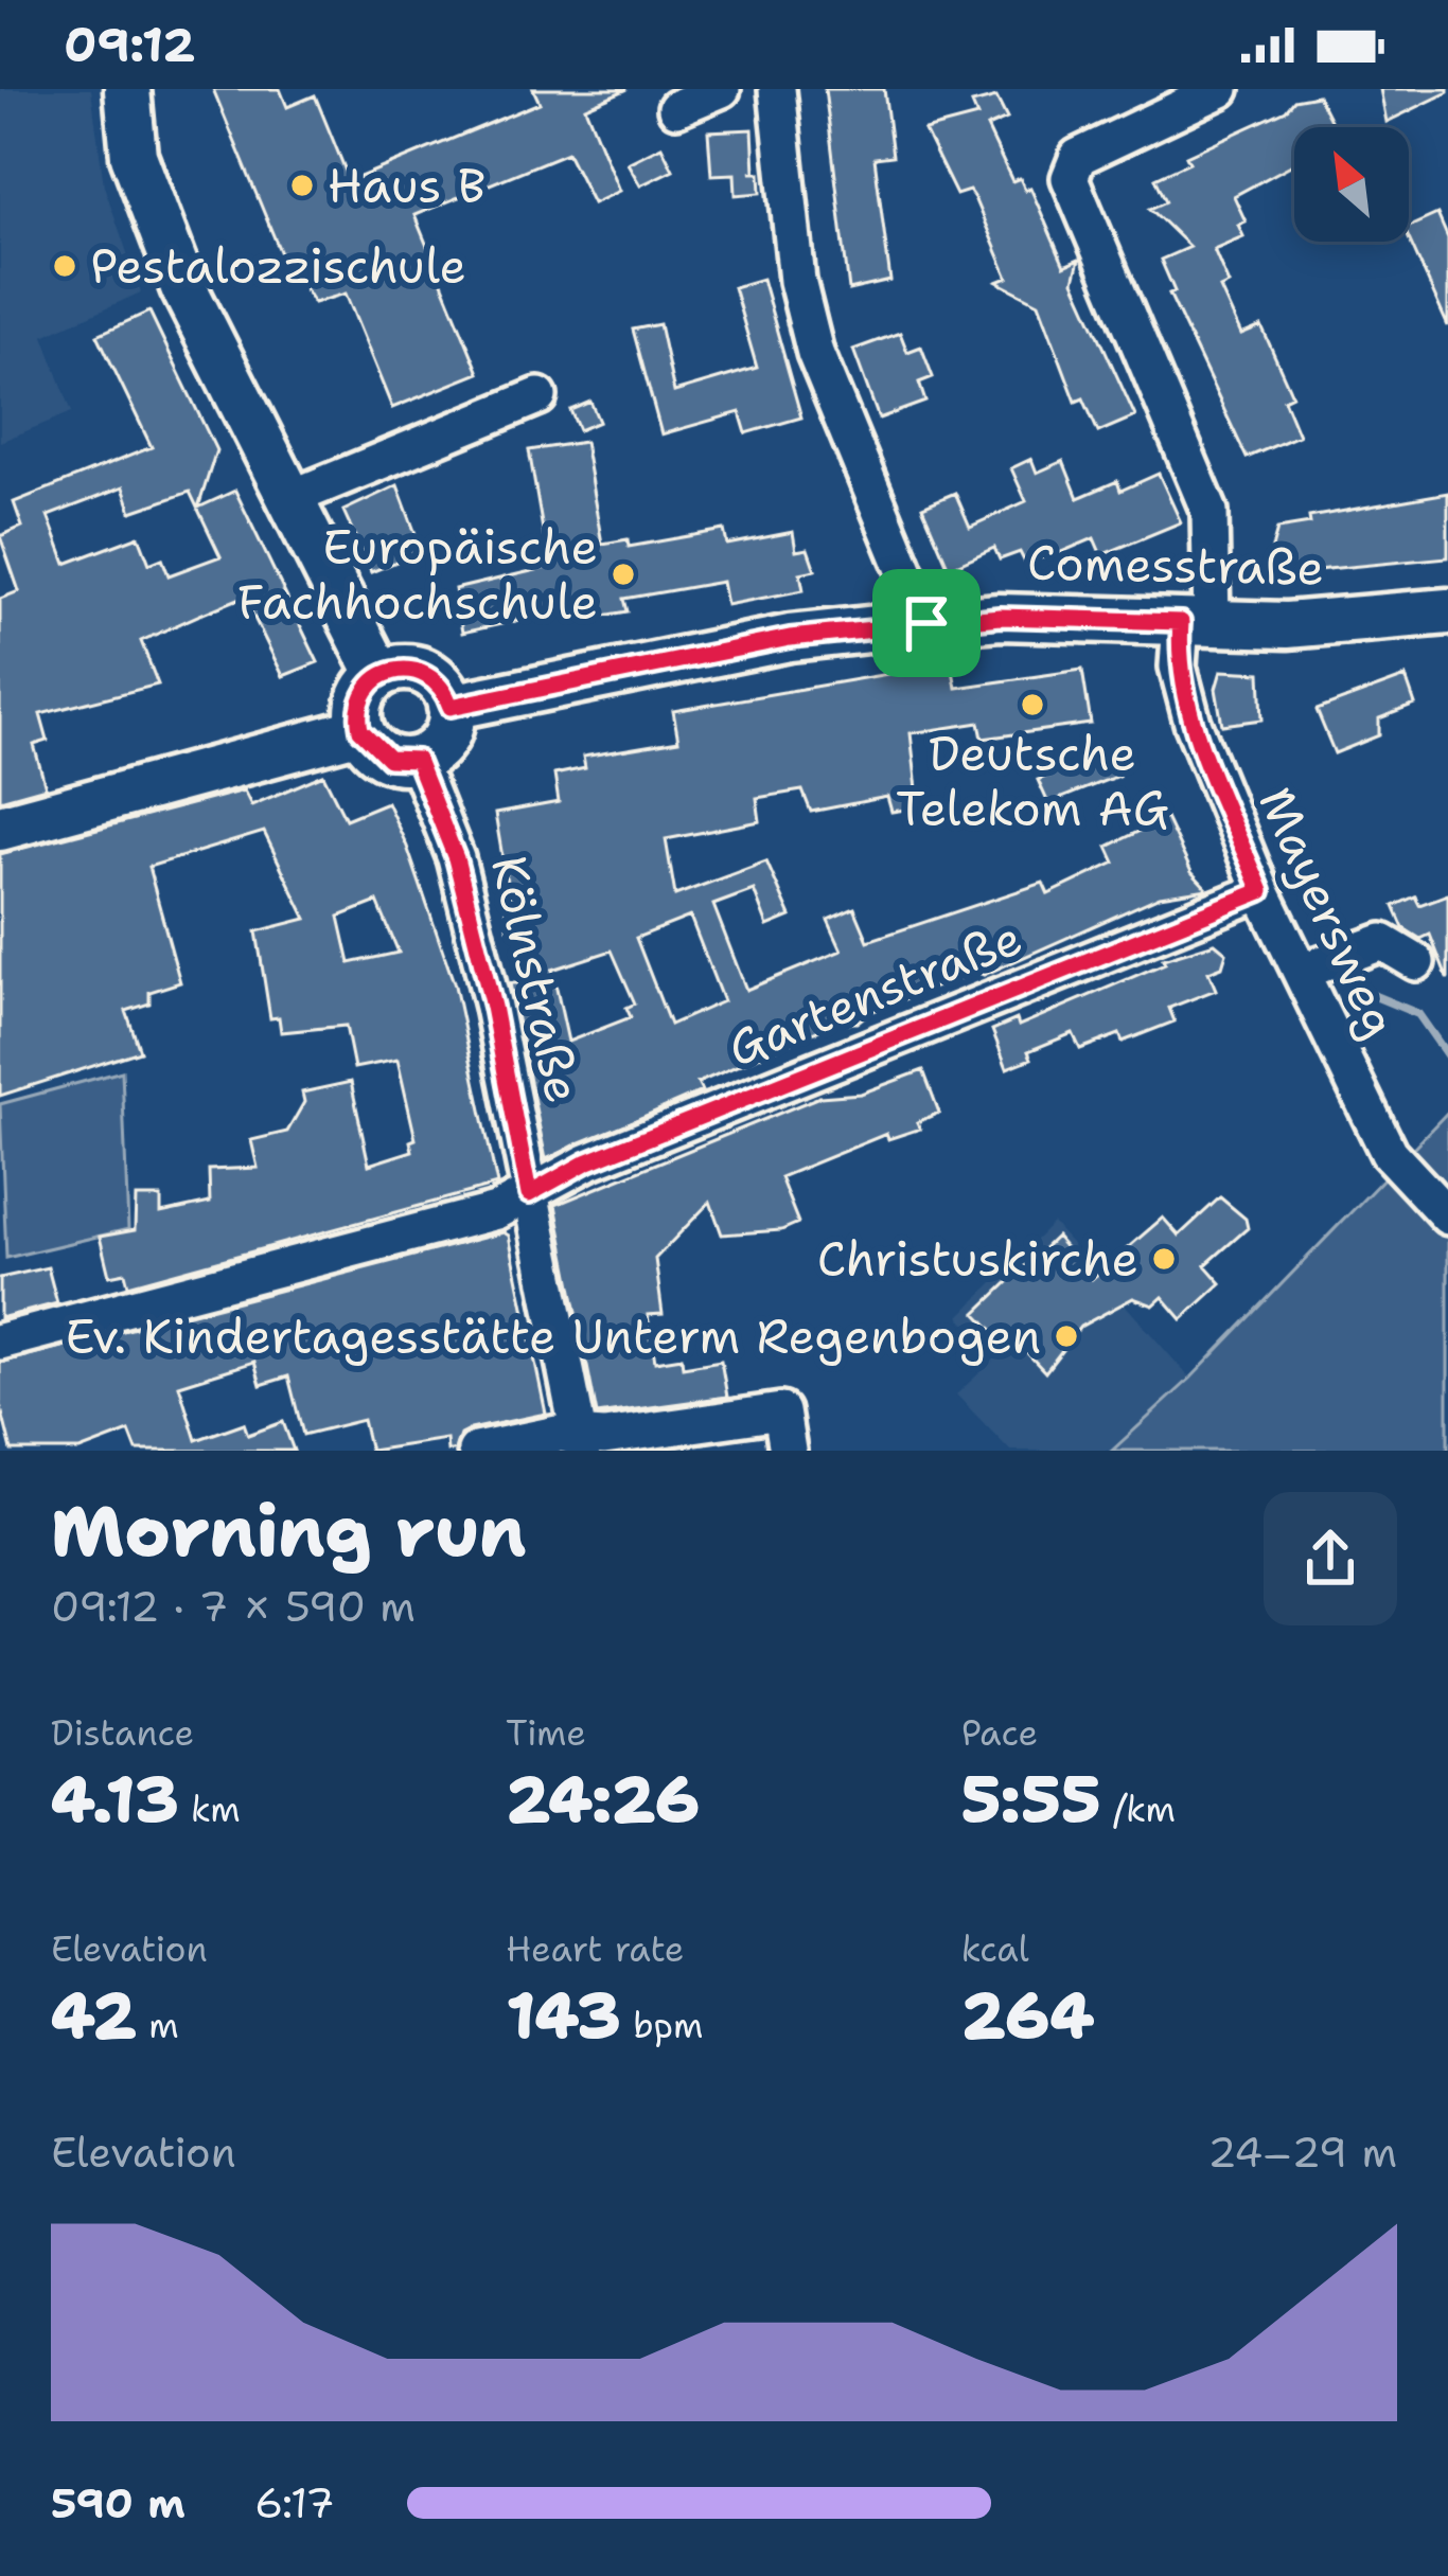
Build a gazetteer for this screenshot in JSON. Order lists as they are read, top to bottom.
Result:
{
  "streets": {
    "main road": ["Comesstraße"],
    "street": ["Mayersweg", "Kölnstraße", "Gartenstraße"]
  },
  "crossings": [
    ["Comesstraße", "Mayersweg"],
    ["Comesstraße", "Kölnstraße"],
    ["Mayersweg", "Gartenstraße"],
    ["Kölnstraße", "Gartenstraße"]
  ],
  "places": [
    "Haus B",
    "Pestalozzischule",
    "Europäische Fachhochschule",
    "Deutsche Telekom AG",
    "Christuskirche",
    "Ev. Kindertagesstätte Unterm Regenbogen"
  ],
  "north": "top left",
  "page": {
    "status": "09:12",
    "heading": ["Morning run", "09:12 · 7 × 590 m"],
    "stats": [
      ["Distance", "4.13 km"],
      ["Time", "24:26"],
      ["Pace", "5:55 /km"],
      ["Elevation", "42 m"],
      ["Heart rate", "143 bpm"],
      ["kcal", "264"]
    ],
    "chart": ["Elevation", "24–29 m"],
    "list": [
      {
        "name": "590 m",
        "note": "6:17"
      }
    ]
  }
}
